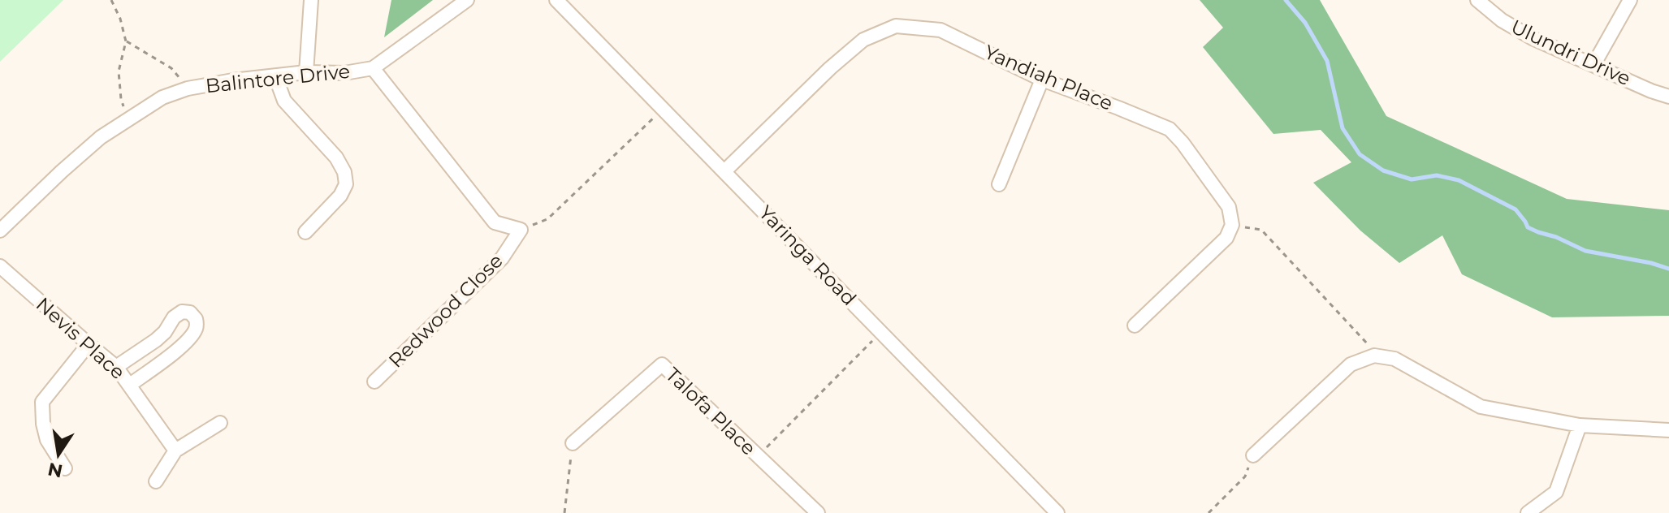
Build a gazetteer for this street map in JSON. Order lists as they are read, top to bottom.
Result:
{
  "streets": {
    "street": [
      "Ulundri Drive",
      "Yandiah Place",
      "Balintore Drive",
      "Yaringa Road",
      "Redwood Close",
      "Nevis Place",
      "Talofa Place"
    ]
  },
  "crossings": [
    ["Yandiah Place", "Yaringa Road"],
    ["Balintore Drive", "Redwood Close"]
  ],
  "north": "bottom"
}
